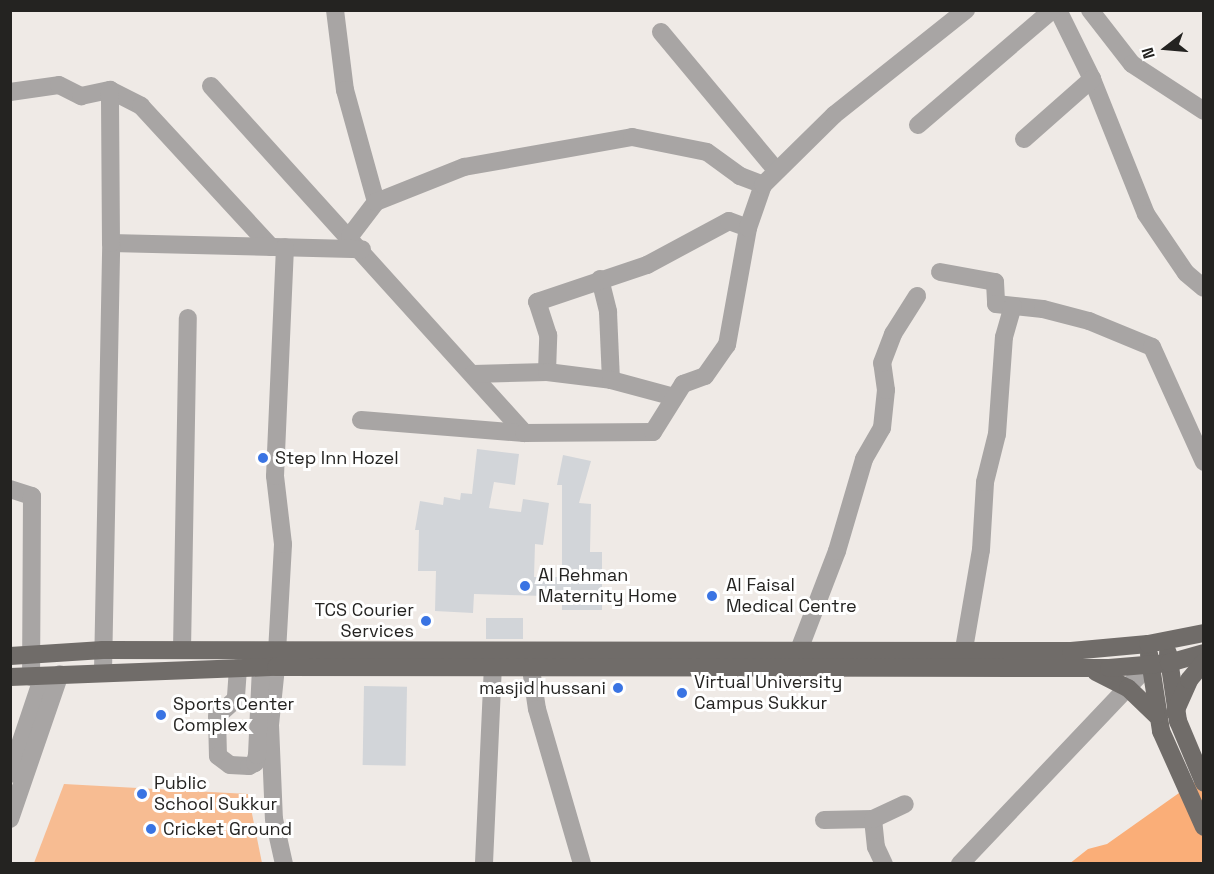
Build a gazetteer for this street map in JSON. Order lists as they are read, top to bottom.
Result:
{
  "places": [
    "Step Inn Hozel",
    "Al Rehman Maternity Home",
    "Al Faisal Medical Centre",
    "TCS Courier Services",
    "masjid hussani",
    "Virtual University Campus Sukkur",
    "Sports Center Complex",
    "Public School Sukkur",
    "Cricket Ground"
  ],
  "north": "left"
}
